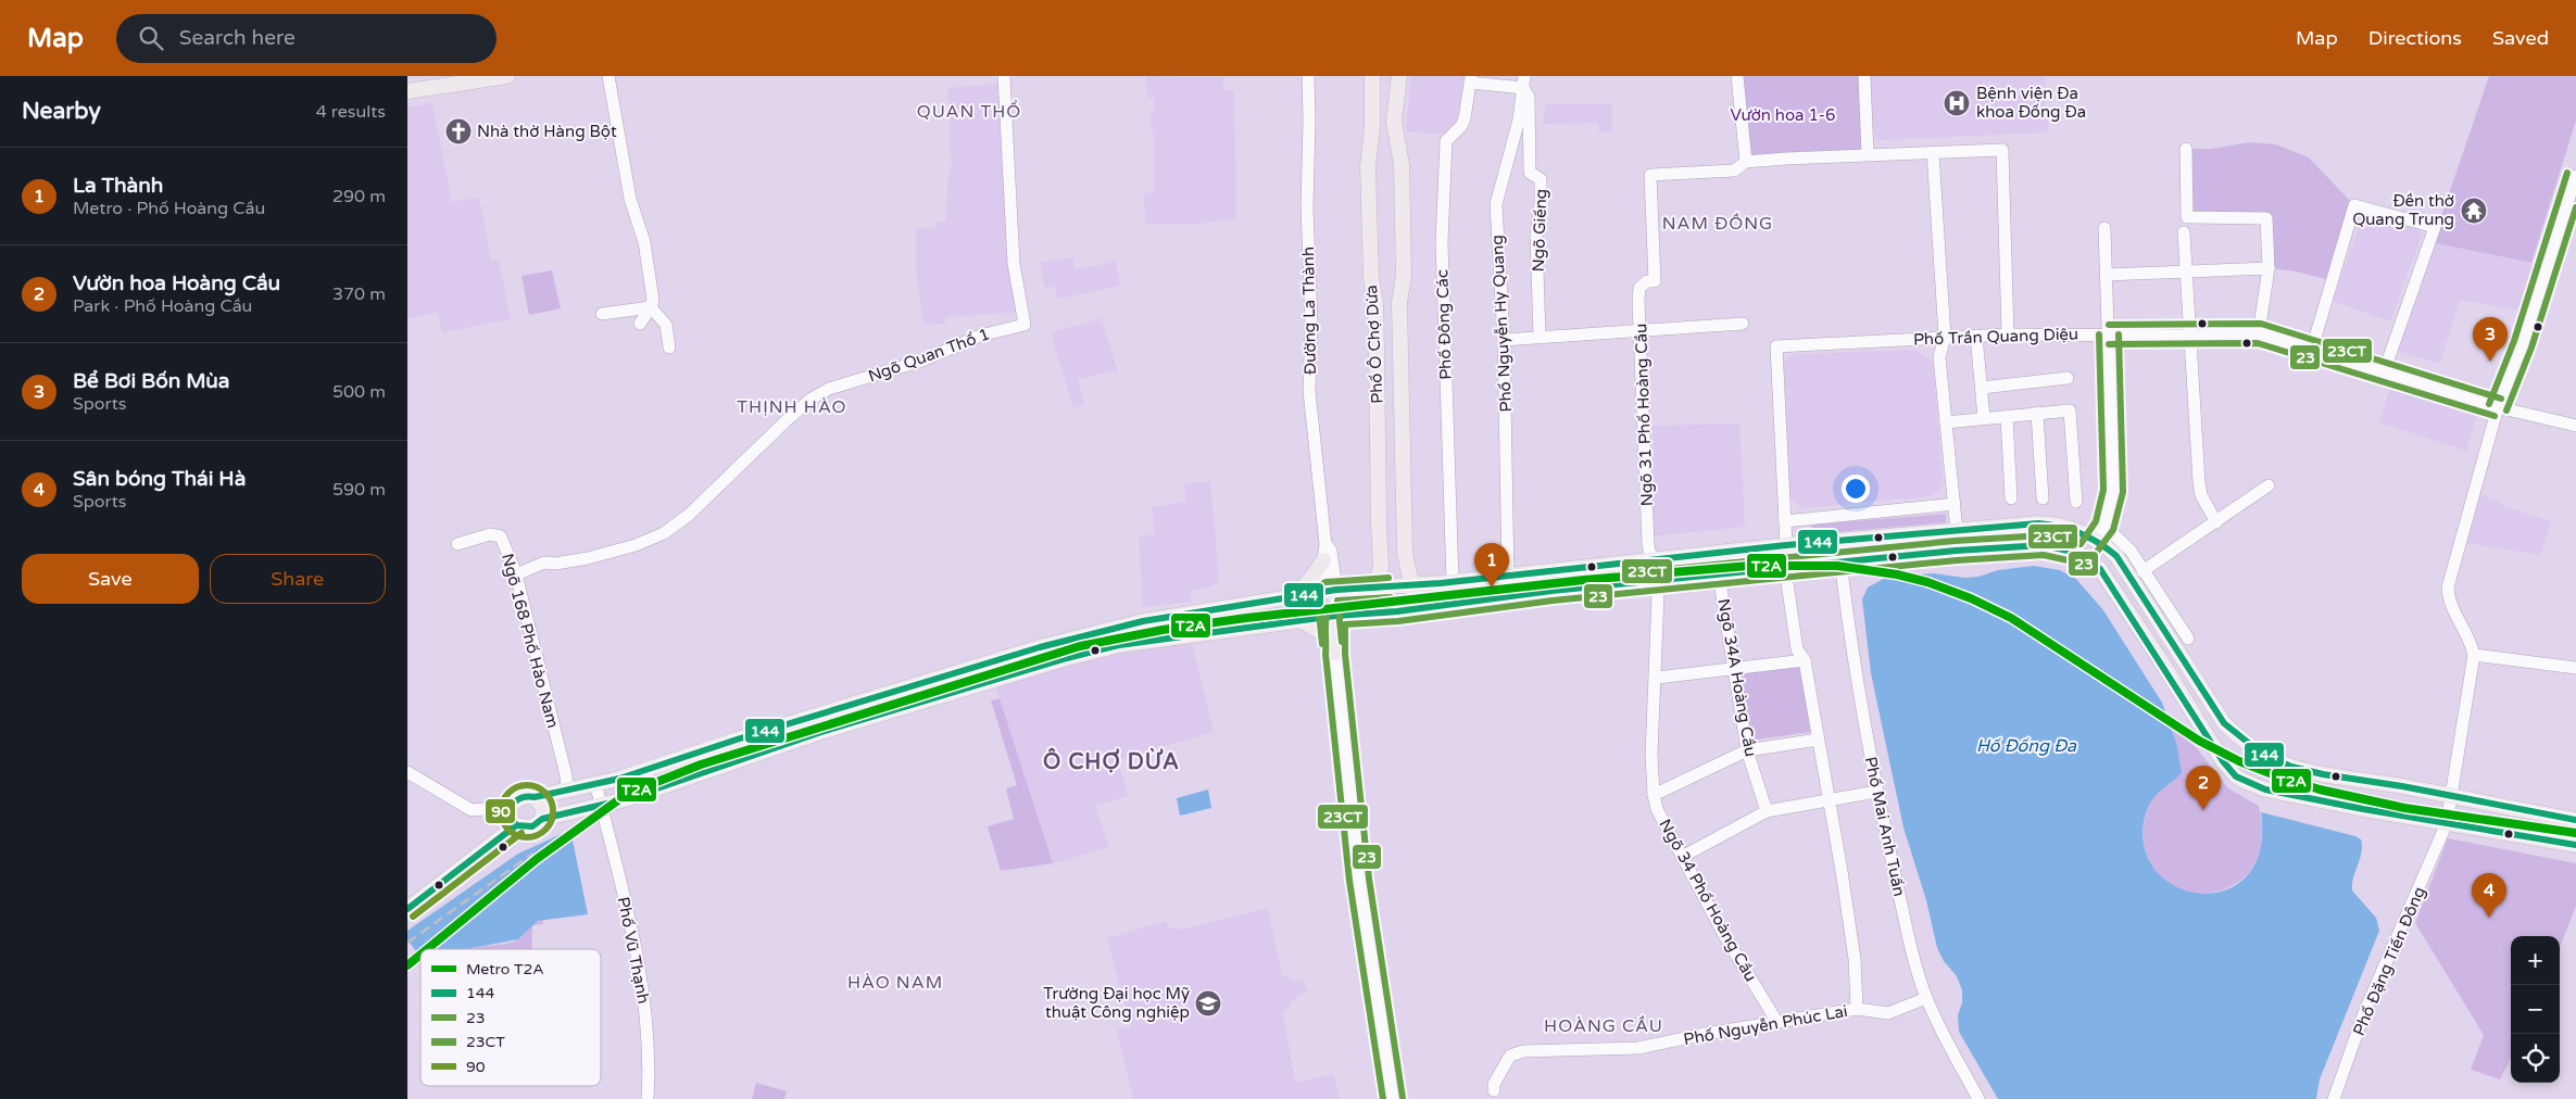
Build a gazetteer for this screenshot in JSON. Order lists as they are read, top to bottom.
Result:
{
  "streets": {
    "main road": ["Đường La Thành", "Phố Ô Chợ Dừa"],
    "street": [
      "Ngõ Giếng",
      "Phố Nguyễn Hy Quang",
      "Phố Đông Các",
      "Phố Trần Quang Diệu",
      "Ngõ Quan Thổ 1",
      "Ngõ 31 Phố Hoàng Cầu",
      "Ngõ 168 Phố Hào Nam",
      "Ngõ 34A Hoàng Cầu",
      "Phố Mai Anh Tuấn",
      "Ngõ 34 Phố Hoàng Cầu",
      "Phố Vũ Thạnh",
      "Phố Đặng Tiến Đông",
      "Phố Nguyễn Phúc Lai"
    ]
  },
  "crossings": [
    ["Ngõ Giếng", "Phố Nguyễn Hy Quang"],
    ["Ngõ Quan Thổ 1", "Ngõ 168 Phố Hào Nam"],
    ["Phố Mai Anh Tuấn", "Phố Nguyễn Phúc Lai"],
    ["Ngõ 34 Phố Hoàng Cầu", "Phố Nguyễn Phúc Lai"]
  ],
  "districts": [
    "QUAN THỔ",
    "NAM ĐỒNG",
    "THỊNH HÀO",
    "Ô CHỢ DỪA",
    "HÀO NAM",
    "HOÀNG CẦU"
  ],
  "water": ["Hố Đống Đa"],
  "parks": ["Vườn hoa 1-6"],
  "places": {
    "hospital": ["Bệnh viện Đa khoa Đống Đa"],
    "church": ["Nhà thờ Hàng Bột"],
    "temple": ["Đền thờ Quang Trung"],
    "school or university": ["Trường Đại học Mỹ thuật Công nghiệp"]
  },
  "lines": [
    "transit line 23CT",
    "transit line 23",
    "transit line 144",
    "metro line T2A",
    "transit line 90"
  ],
  "legend": [
    "Metro T2A",
    "144",
    "23",
    "23CT",
    "90"
  ],
  "page": {
    "header": "Map",
    "search": "Search here",
    "nav": ["Map", "Directions", "Saved"],
    "heading": ["Nearby", "4 results"],
    "list": [
      {
        "mark": "1",
        "name": "La Thành",
        "note": "Metro · Phố Hoàng Cầu",
        "value": "290 m"
      },
      {
        "mark": "2",
        "name": "Vườn hoa Hoàng Cầu",
        "note": "Park · Phố Hoàng Cầu",
        "value": "370 m"
      },
      {
        "mark": "3",
        "name": "Bể Bơi Bốn Mùa",
        "note": "Sports",
        "value": "500 m"
      },
      {
        "mark": "4",
        "name": "Sân bóng Thái Hà",
        "note": "Sports",
        "value": "590 m"
      }
    ],
    "pins": [
      "3",
      "1",
      "2",
      "4"
    ],
    "buttons": ["Save", "Share"],
    "map_buttons": ["+", "−"]
  }
}
